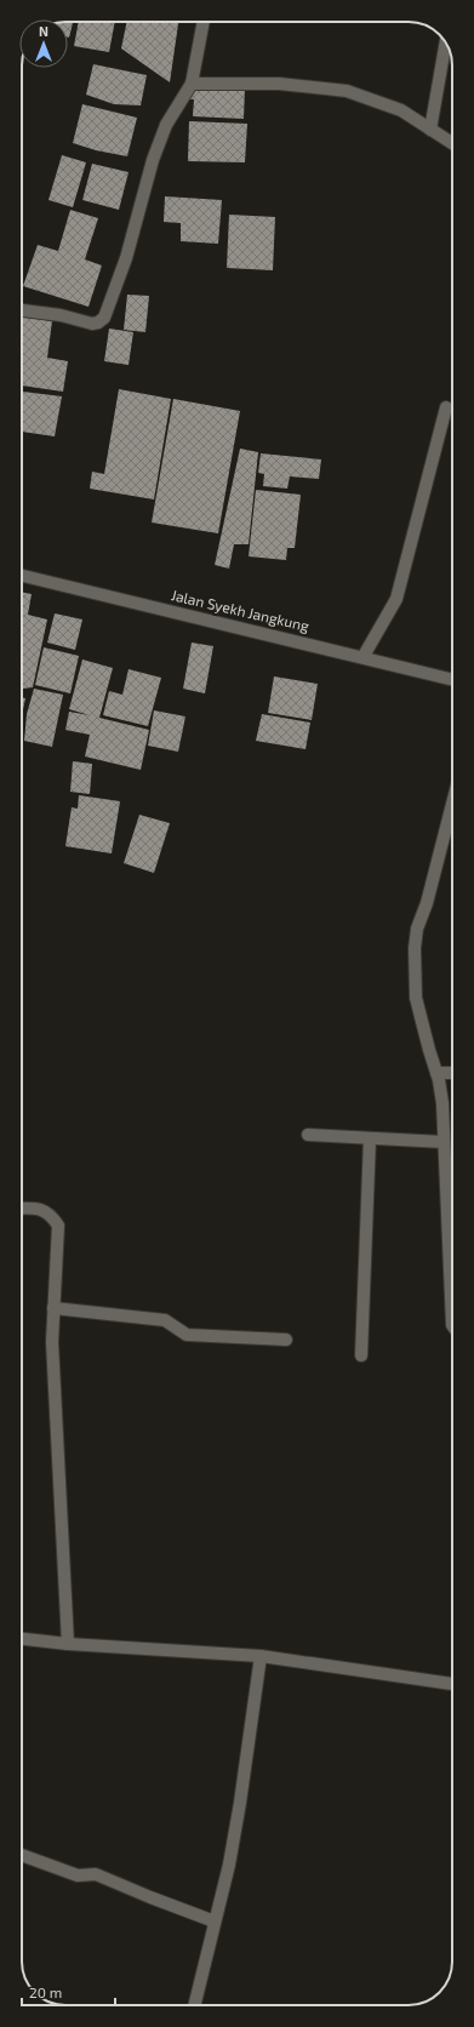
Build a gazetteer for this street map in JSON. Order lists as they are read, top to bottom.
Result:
{
  "streets": {
    "street": ["Jalan Syekh Jangkung"]
  },
  "scale_bar": "20 m",
  "north": "top"
}
